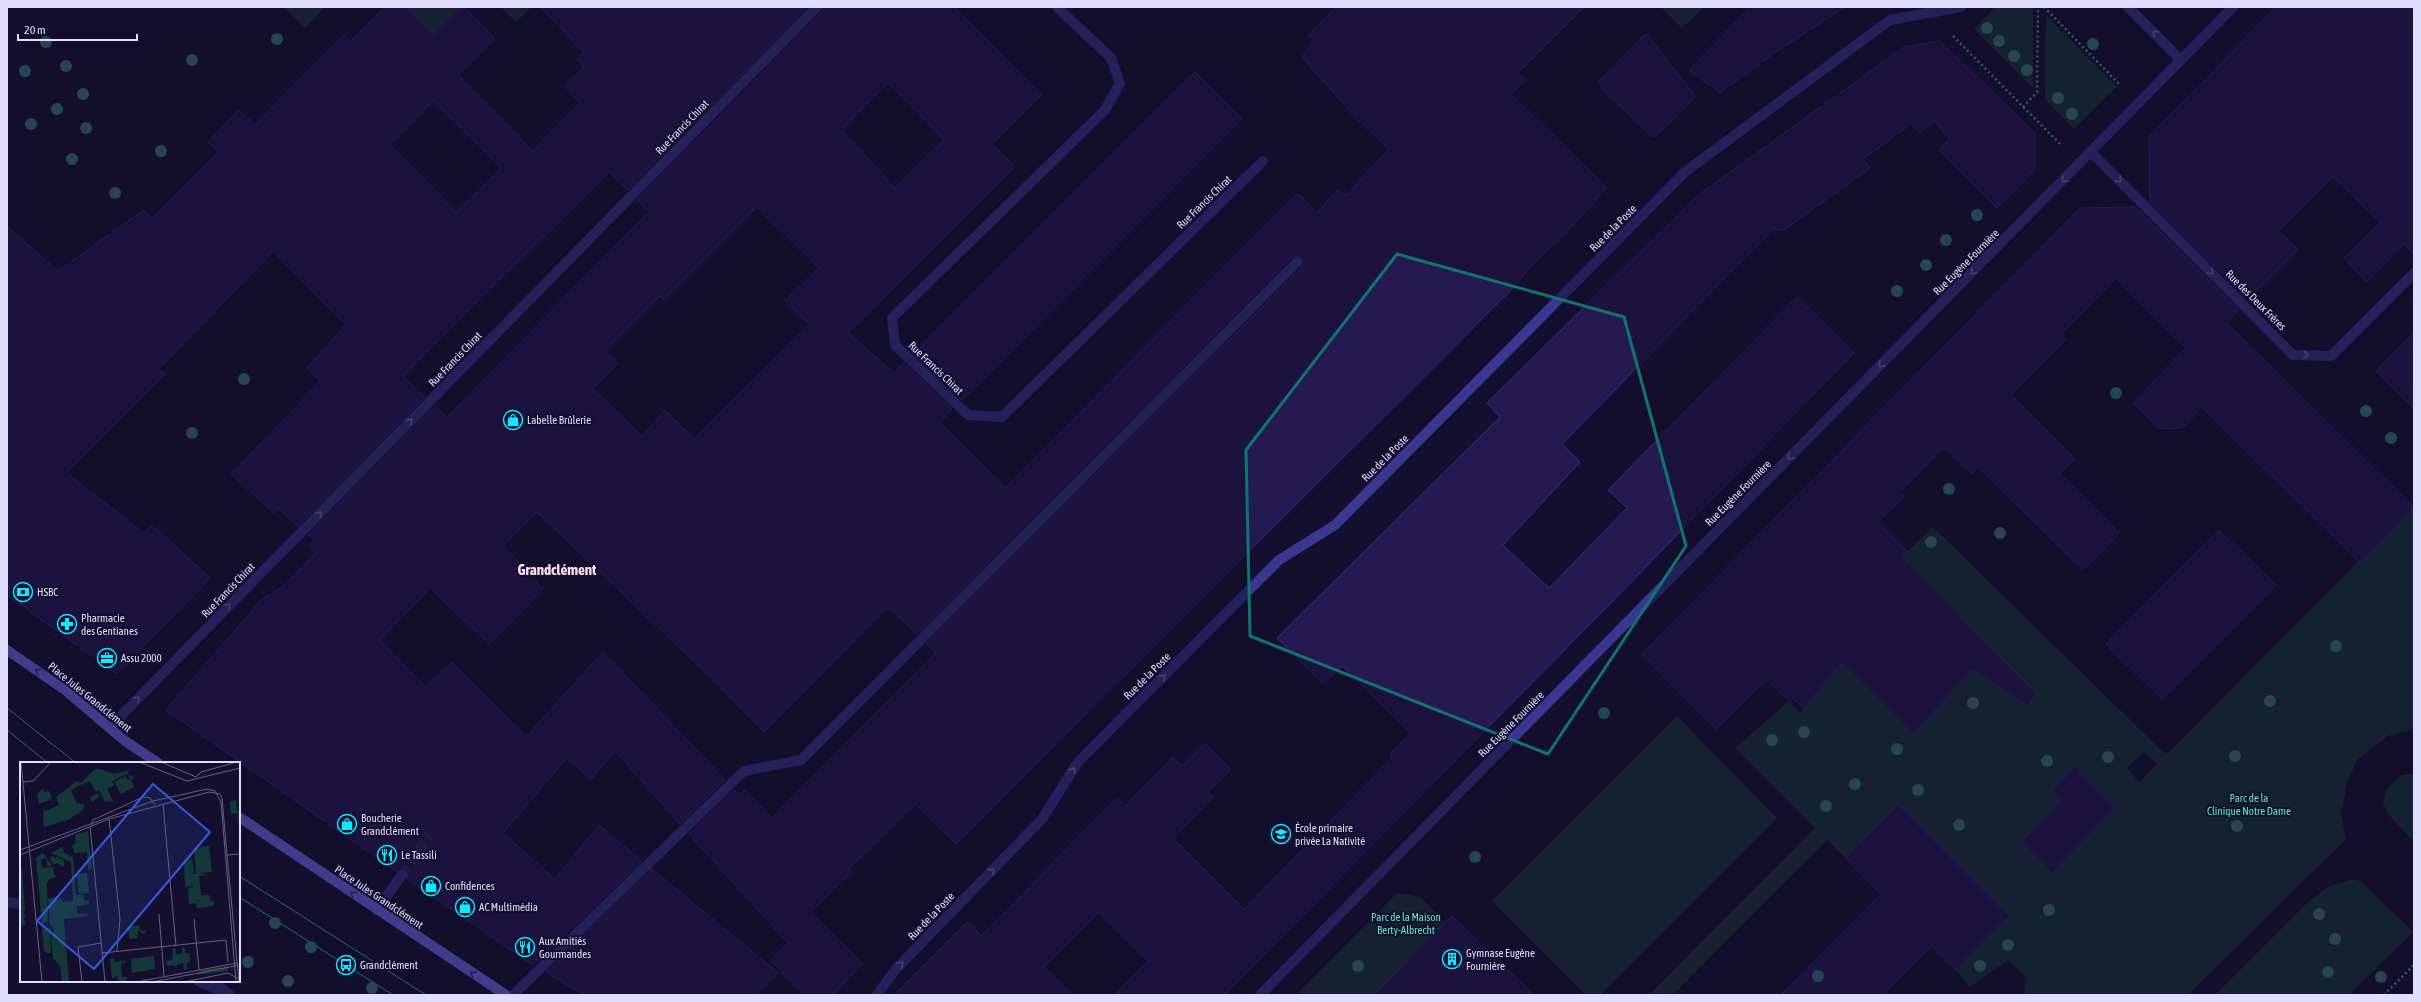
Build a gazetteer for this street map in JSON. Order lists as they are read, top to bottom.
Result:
{
  "streets": {
    "main road": ["Place Jules Grandclément"],
    "street": [
      "Rue Francis Chirat",
      "Rue de la Poste",
      "Rue Eugène Fournière",
      "Rue des Deux Frères"
    ]
  },
  "crossings": [
    ["Rue Francis Chirat", "Place Jules Grandclément"],
    ["Rue Eugène Fournière", "Rue des Deux Frères"]
  ],
  "one_way": [
    "Rue Francis Chirat",
    "Rue de la Poste",
    "Rue Eugène Fournière",
    "Place Jules Grandclément"
  ],
  "districts": ["Grandclément"],
  "parks": ["Parc de la Clinique Notre Dame", "Parc de la Maison Berty-Albrecht"],
  "places": {
    "shop": [
      "Labelle Brûlerie",
      "Boucherie Grandclément",
      "Confidences",
      "AC Multimédia"
    ],
    "bank": ["HSBC"],
    "pharmacy": ["Pharmacie des Gentianes"],
    "office": ["Assu 2000"],
    "school or university": ["École primaire privée La Nativité"],
    "restaurant": ["Le Tassili", "Aux Amitiés Gourmandes"],
    "building": ["Gymnase Eugène Fournière"],
    "bus stop": ["Grandclément"]
  },
  "scale_bar": "20 m"
}
